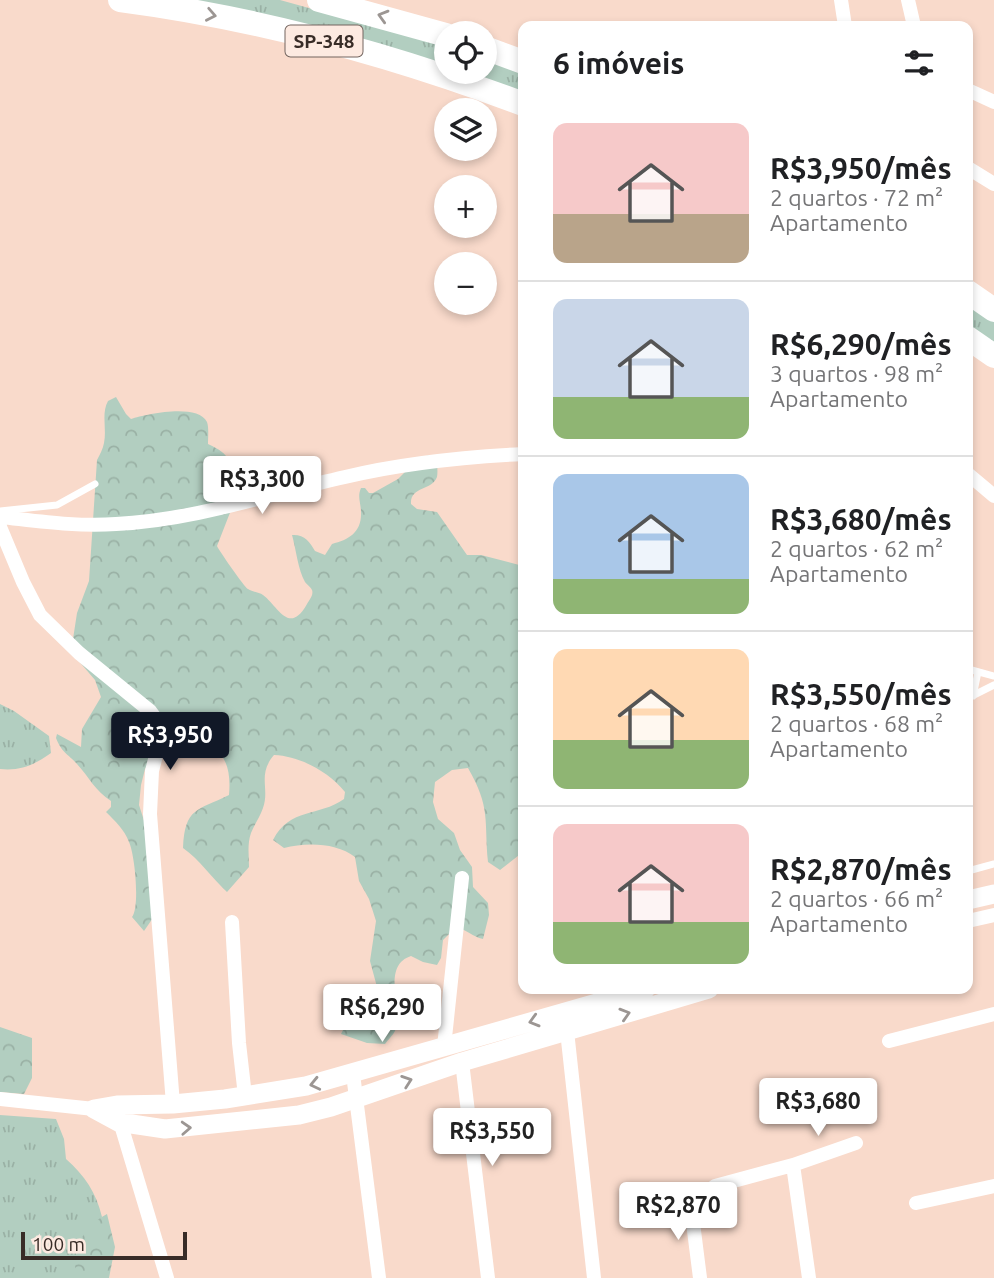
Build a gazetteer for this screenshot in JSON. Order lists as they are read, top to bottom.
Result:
{
  "streets": {
    "highway": ["SP-348"]
  },
  "scale_bar": "100 m",
  "page": {
    "map_buttons": ["+", "−"],
    "heading": "6 imóveis",
    "list": [
      {
        "name": "R$3,950/mês",
        "note": "2 quartos · 72 m² · Apartamento"
      },
      {
        "name": "R$6,290/mês",
        "note": "3 quartos · 98 m² · Apartamento"
      },
      {
        "name": "R$3,680/mês",
        "note": "2 quartos · 62 m² · Apartamento"
      },
      {
        "name": "R$3,550/mês",
        "note": "2 quartos · 68 m² · Apartamento"
      },
      {
        "name": "R$2,870/mês",
        "note": "2 quartos · 66 m² · Apartamento"
      }
    ],
    "price": [
      "R$3,300",
      "R$3,950",
      "R$6,290",
      "R$3,680",
      "R$3,550",
      "R$2,870"
    ],
    "scale": "100 m"
  }
}
